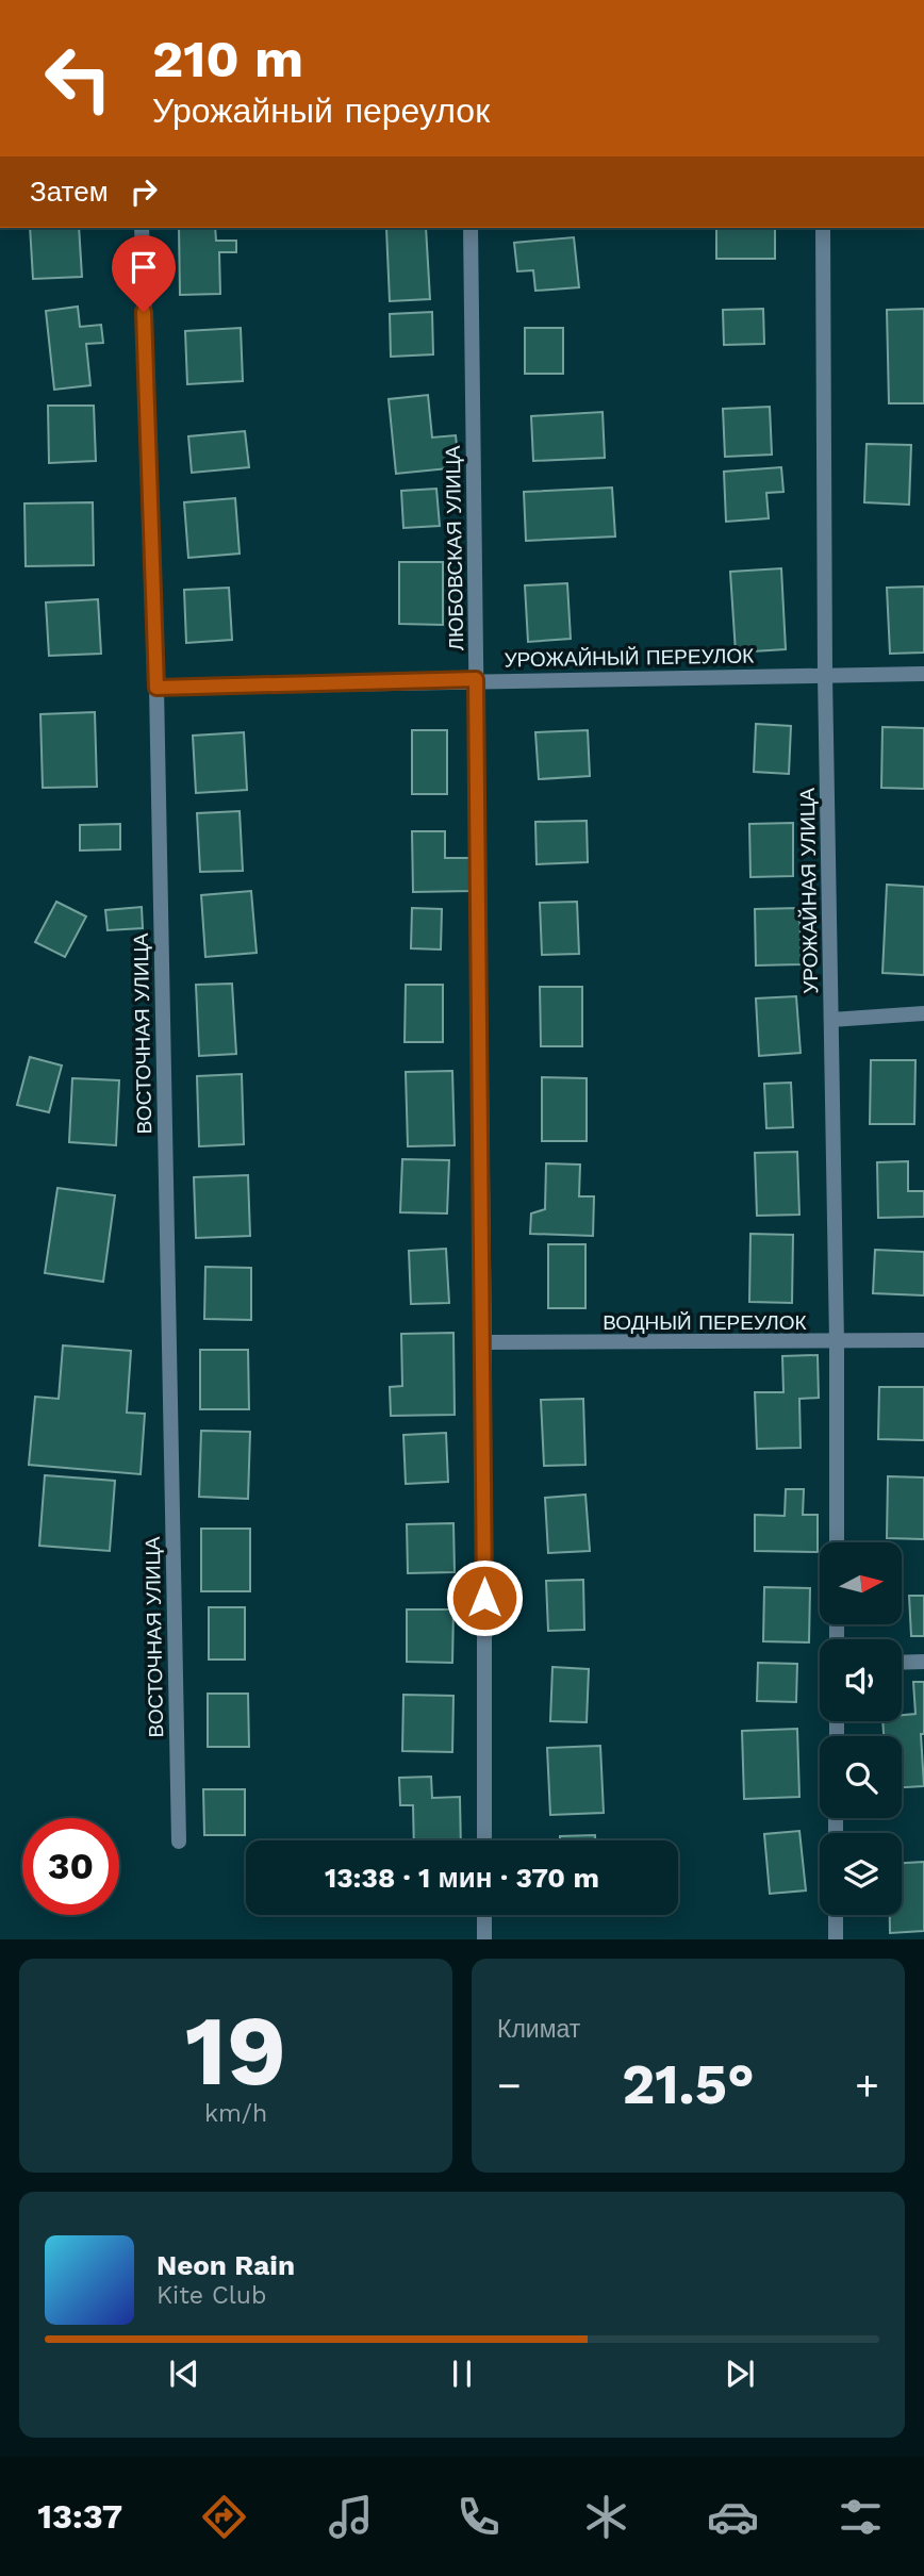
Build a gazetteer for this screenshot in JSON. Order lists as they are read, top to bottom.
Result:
{
  "streets": {
    "street": [
      "ЛЮБОВСКАЯ УЛИЦА",
      "УРОЖАЙНЫЙ ПЕРЕУЛОК",
      "УРОЖАЙНАЯ УЛИЦА",
      "ВОСТОЧНАЯ УЛИЦА",
      "ВОДНЫЙ ПЕРЕУЛОК"
    ]
  },
  "crossings": [
    ["ЛЮБОВСКАЯ УЛИЦА", "УРОЖАЙНЫЙ ПЕРЕУЛОК"],
    ["ЛЮБОВСКАЯ УЛИЦА", "ВОДНЫЙ ПЕРЕУЛОК"],
    ["УРОЖАЙНЫЙ ПЕРЕУЛОК", "УРОЖАЙНАЯ УЛИЦА"],
    ["УРОЖАЙНЫЙ ПЕРЕУЛОК", "ВОСТОЧНАЯ УЛИЦА"],
    ["УРОЖАЙНАЯ УЛИЦА", "ВОДНЫЙ ПЕРЕУЛОК"]
  ],
  "north": "right",
  "page": {
    "turn": ["210 m", "Урожайный переулок"],
    "then": "Затем",
    "limit": "30",
    "trip": "13:38 · 1 мин · 370 m",
    "tile": [
      ["19", "km/h"],
      "Климат"
    ],
    "heat": ["−", "21.5°", "+"],
    "song": ["Neon Rain", "Kite Club"],
    "tabs": "13:37"
  }
}
